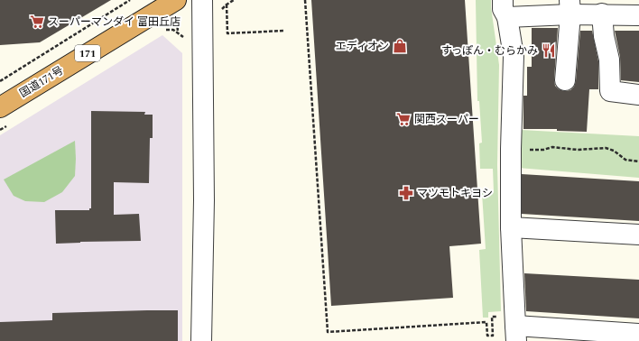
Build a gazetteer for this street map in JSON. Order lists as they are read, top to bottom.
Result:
{
  "streets": {
    "highway": ["171", "国道171号"]
  },
  "places": {
    "supermarket": ["スーパーマンダイ 富田丘店", "関西スーパー"],
    "shop": ["エディオン"],
    "restaurant": ["すっぽん・むらかみ"],
    "pharmacy": ["マツモトキヨシ"]
  }
}
